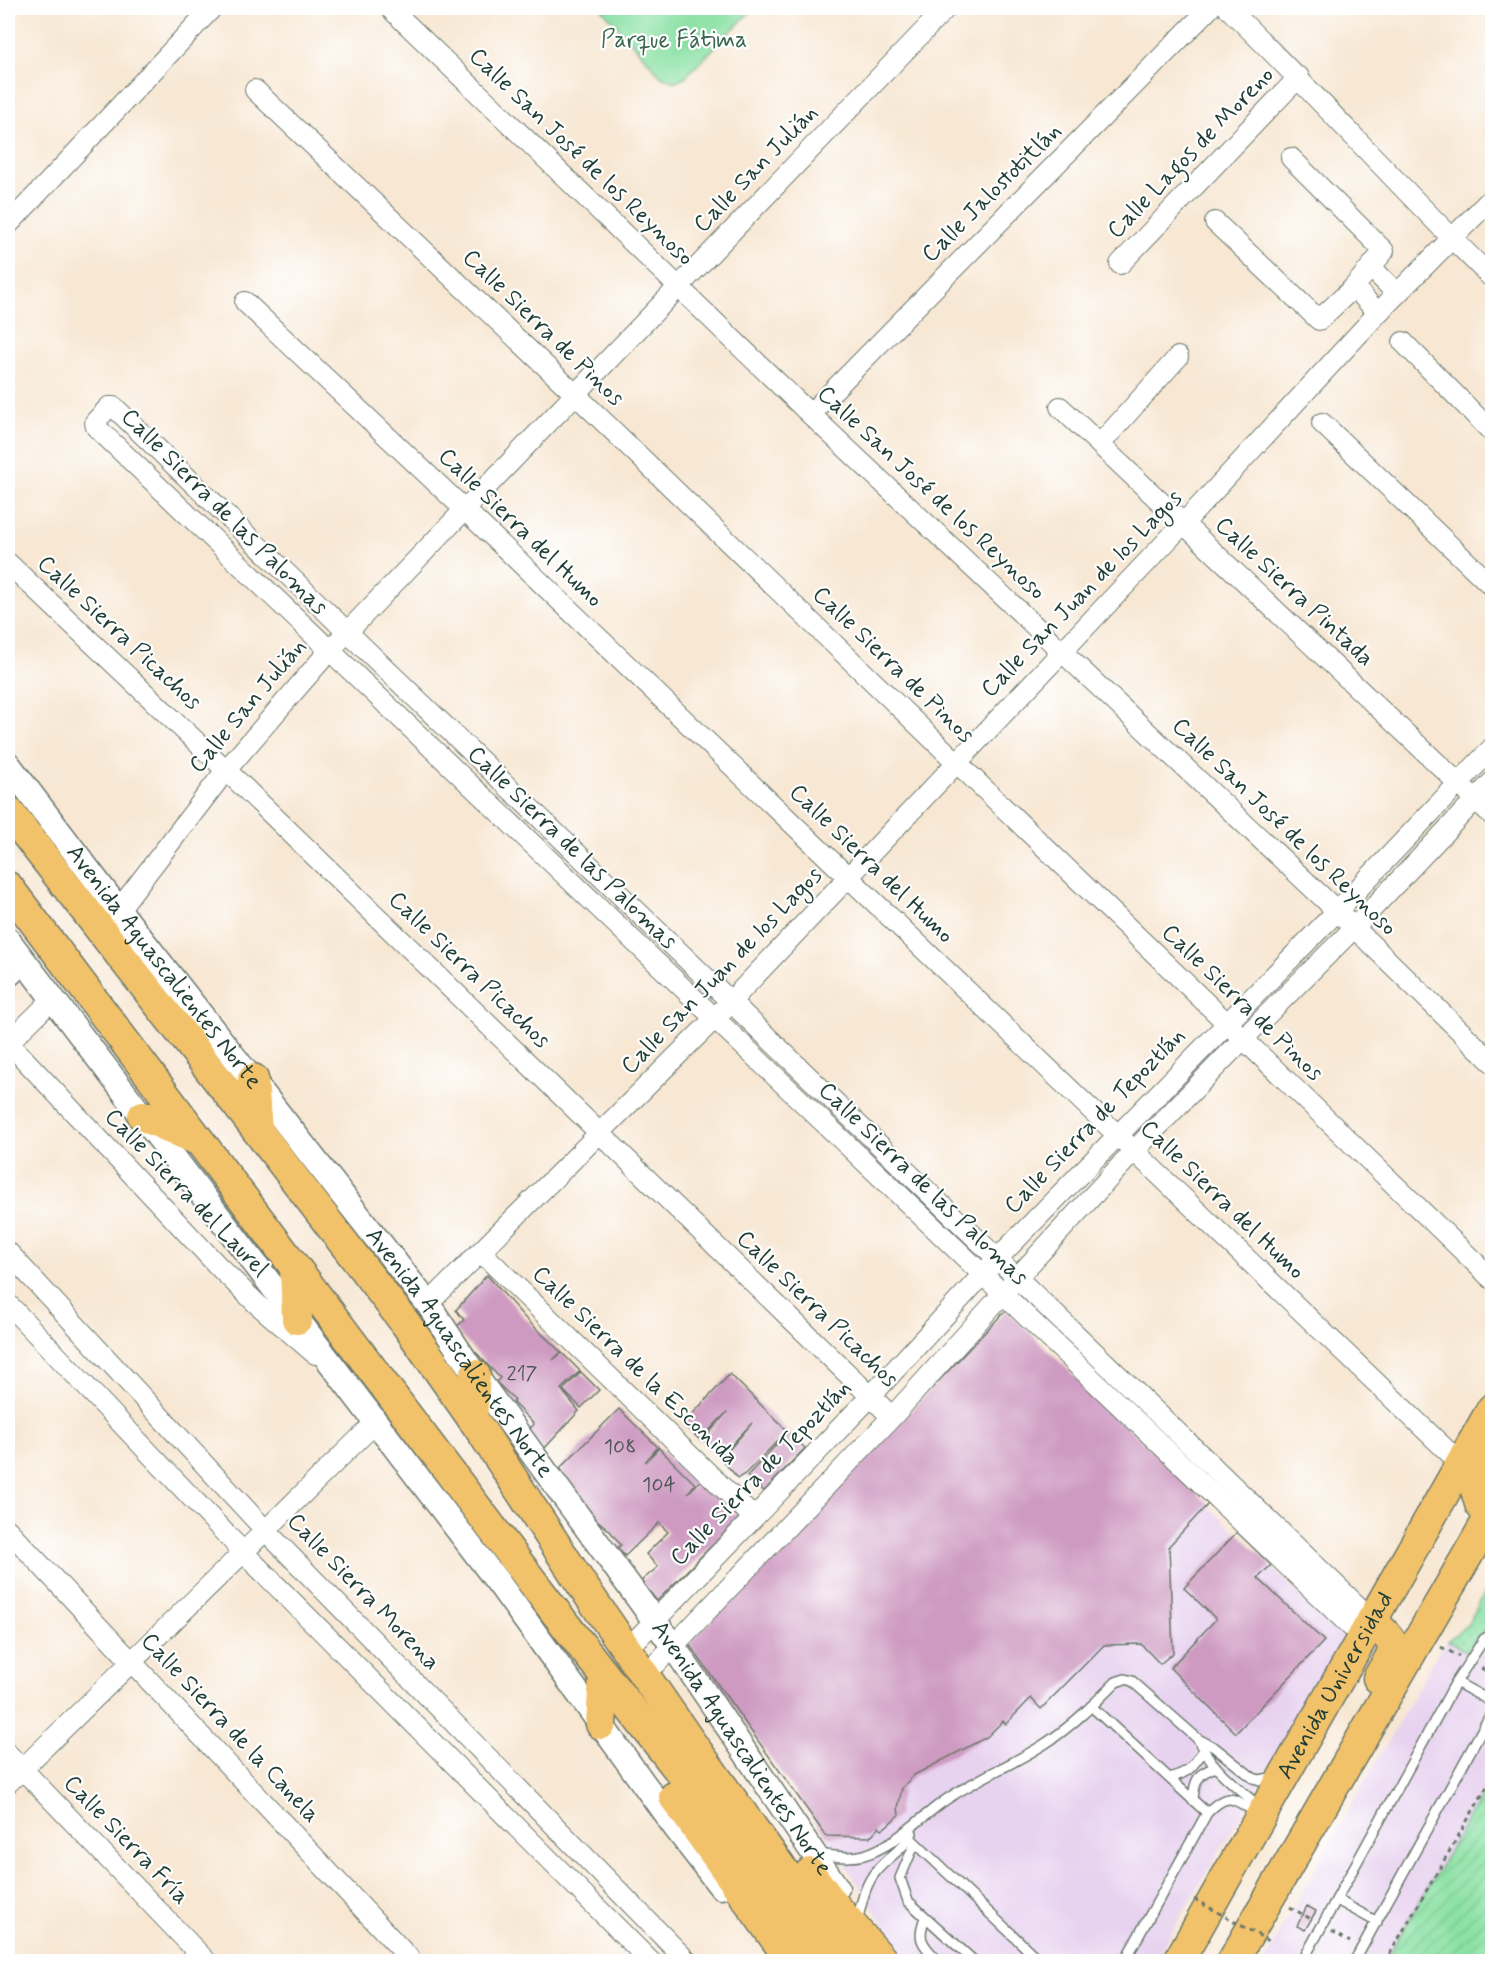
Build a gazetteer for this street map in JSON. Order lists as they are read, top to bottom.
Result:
{
  "streets": {
    "main road": ["Avenida Aguascalientes Norte", "Avenida Universidad"],
    "street": [
      "Calle Lagos de Moreno",
      "Calle San José de los Reynoso",
      "Calle San Julián",
      "Calle Jalostotitlán",
      "Calle Sierra de Pinos",
      "Calle Sierra de las Palomas",
      "Calle Sierra del Humo",
      "Calle Sierra Pintada",
      "Calle San Juan de los Lagos",
      "Calle Sierra Picachos",
      "Calle Sierra de Tepoztlán",
      "Calle Sierra del Laurel",
      "Calle Sierra de la Esconida",
      "Calle Sierra Morena",
      "Calle Sierra de la Canela",
      "Calle Sierra Fría"
    ]
  },
  "crossings": [
    ["Calle Lagos de Moreno", "Calle San Juan de los Lagos"],
    ["Calle San José de los Reynoso", "Calle San Julián"],
    ["Calle San José de los Reynoso", "Calle Jalostotitlán"],
    ["Calle San José de los Reynoso", "Calle San Juan de los Lagos"],
    ["Calle San José de los Reynoso", "Calle Sierra de Tepoztlán"],
    ["Calle San Julián", "Calle Sierra de Pinos"],
    ["Calle San Julián", "Calle Sierra de las Palomas"],
    ["Calle San Julián", "Calle Sierra del Humo"],
    ["Calle San Julián", "Calle Sierra Picachos"],
    ["Calle San Julián", "Avenida Aguascalientes Norte"],
    ["Calle Sierra de Pinos", "Calle San Juan de los Lagos"],
    ["Calle Sierra de Pinos", "Calle Sierra de Tepoztlán"],
    ["Calle Sierra de las Palomas", "Calle San Juan de los Lagos"],
    ["Calle Sierra de las Palomas", "Calle Sierra de Tepoztlán"],
    ["Calle Sierra de las Palomas", "Avenida Universidad"],
    ["Calle Sierra del Humo", "Calle San Juan de los Lagos"],
    ["Calle Sierra del Humo", "Calle Sierra de Tepoztlán"],
    ["Calle Sierra del Humo", "Avenida Universidad"],
    ["Calle Sierra Pintada", "Calle San Juan de los Lagos"],
    ["Calle Sierra Pintada", "Calle Sierra de Tepoztlán"],
    ["Calle San Juan de los Lagos", "Calle Sierra Picachos"],
    ["Calle San Juan de los Lagos", "Avenida Aguascalientes Norte"],
    ["Calle San Juan de los Lagos", "Calle Sierra de la Esconida"],
    ["Calle Sierra Picachos", "Calle Sierra de Tepoztlán"],
    ["Avenida Aguascalientes Norte", "Calle Sierra de Tepoztlán"],
    ["Calle Sierra de Tepoztlán", "Calle Sierra de la Esconida"]
  ],
  "parks": ["Parque Fátima"],
  "house_numbers": ["217", "108", "104"]
}
